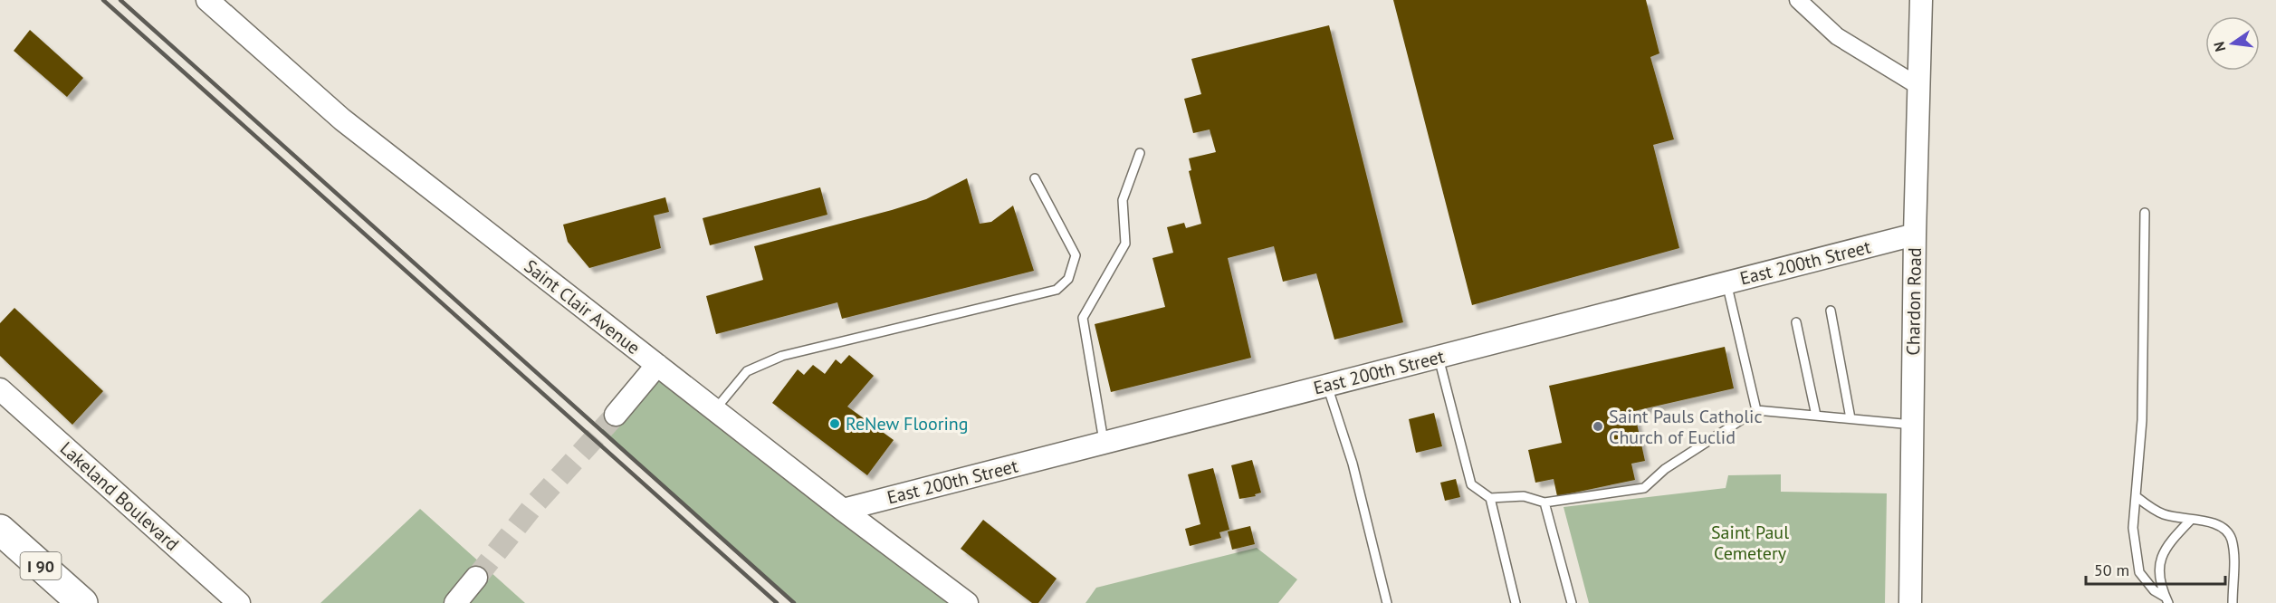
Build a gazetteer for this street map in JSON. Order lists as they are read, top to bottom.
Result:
{
  "streets": {
    "highway": ["I 90"],
    "street": [
      "East 200th Street",
      "Chardon Road",
      "Saint Clair Avenue",
      "Lakeland Boulevard"
    ]
  },
  "crossings": [
    ["East 200th Street", "Chardon Road"],
    ["East 200th Street", "Saint Clair Avenue"]
  ],
  "parks": ["Saint Paul Cemetery"],
  "places": ["ReNew Flooring", "Saint Pauls Catholic Church of Euclid"],
  "scale_bar": "50 m",
  "north": "left"
}
